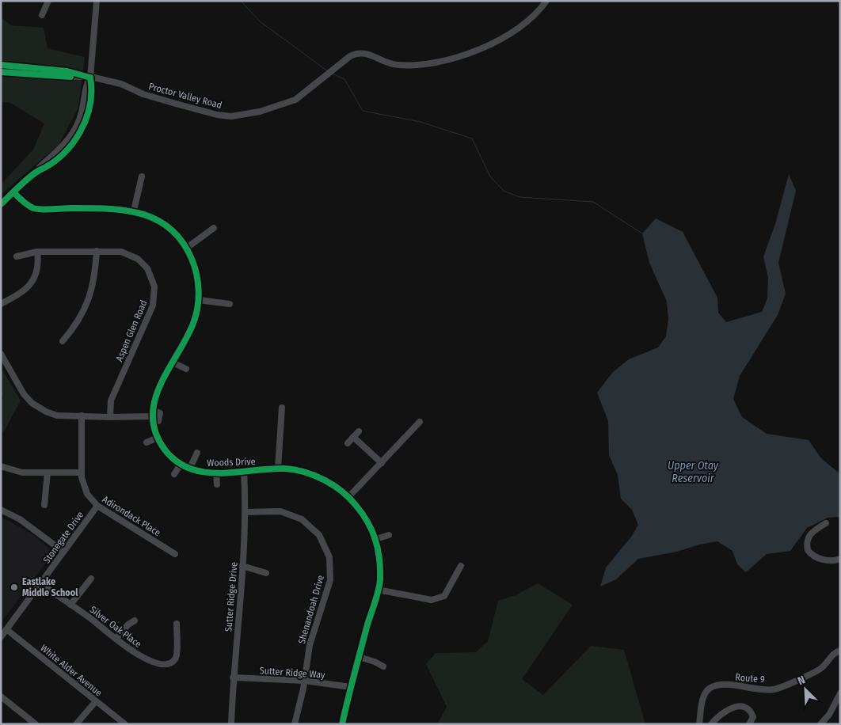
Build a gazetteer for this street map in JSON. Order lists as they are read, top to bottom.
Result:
{
  "streets": {
    "street": [
      "Proctor Valley Road",
      "Aspen Glen Road",
      "Woods Drive",
      "Adirondack Place",
      "Stonegate Drive",
      "Sutter Ridge Drive",
      "Shenandoah Drive",
      "Silver Oak Place",
      "White Alder Avenue",
      "Sutter Ridge Way",
      "Route 9"
    ]
  },
  "crossings": [
    ["Woods Drive", "Sutter Ridge Drive"],
    ["Woods Drive", "Sutter Ridge Way"],
    ["Adirondack Place", "Stonegate Drive"],
    ["Stonegate Drive", "Silver Oak Place"],
    ["Stonegate Drive", "White Alder Avenue"],
    ["Sutter Ridge Drive", "Shenandoah Drive"],
    ["Sutter Ridge Drive", "Sutter Ridge Way"],
    ["Shenandoah Drive", "Sutter Ridge Way"]
  ],
  "water": ["Upper Otay Reservoir"],
  "places": ["Eastlake Middle School"],
  "north": "top left"
}
